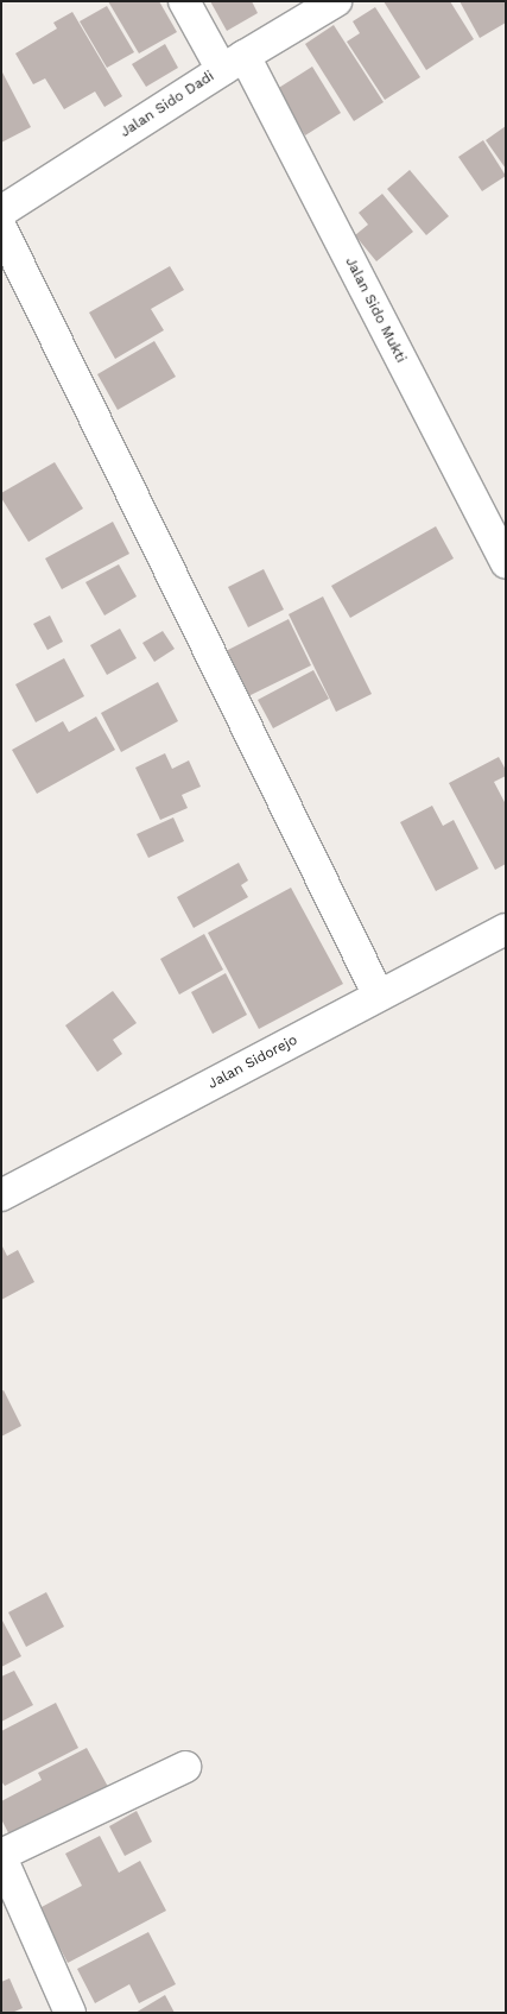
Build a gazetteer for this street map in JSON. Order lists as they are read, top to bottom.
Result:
{
  "streets": {
    "street": ["Jalan Sido Dadi", "Jalan Sido Mukti", "Jalan Sidorejo"]
  },
  "crossings": [
    ["Jalan Sido Dadi", "Jalan Sido Mukti"]
  ]
}
